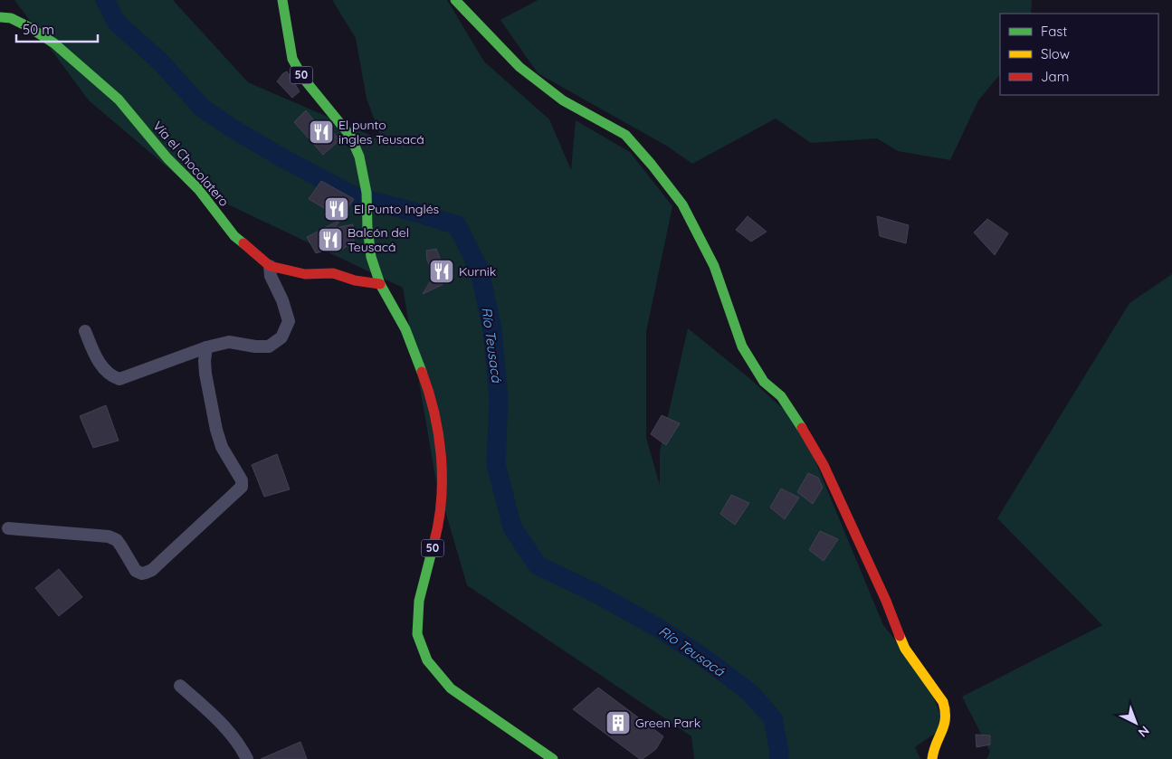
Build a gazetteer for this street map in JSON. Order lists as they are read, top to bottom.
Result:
{
  "streets": {
    "street": ["50", "Vía el Chocolatero"]
  },
  "crossings": [
    ["50", "Vía el Chocolatero"]
  ],
  "water": ["Río Teusacá"],
  "places": {
    "restaurant": [
      "El punto ingles Teusacá",
      "El Punto Inglés",
      "Balcón del Teusacá",
      "Kurnik"
    ],
    "building": ["Green Park"]
  },
  "legend": ["Fast", "Slow", "Jam"],
  "scale_bar": "50 m",
  "north": "bottom right"
}
